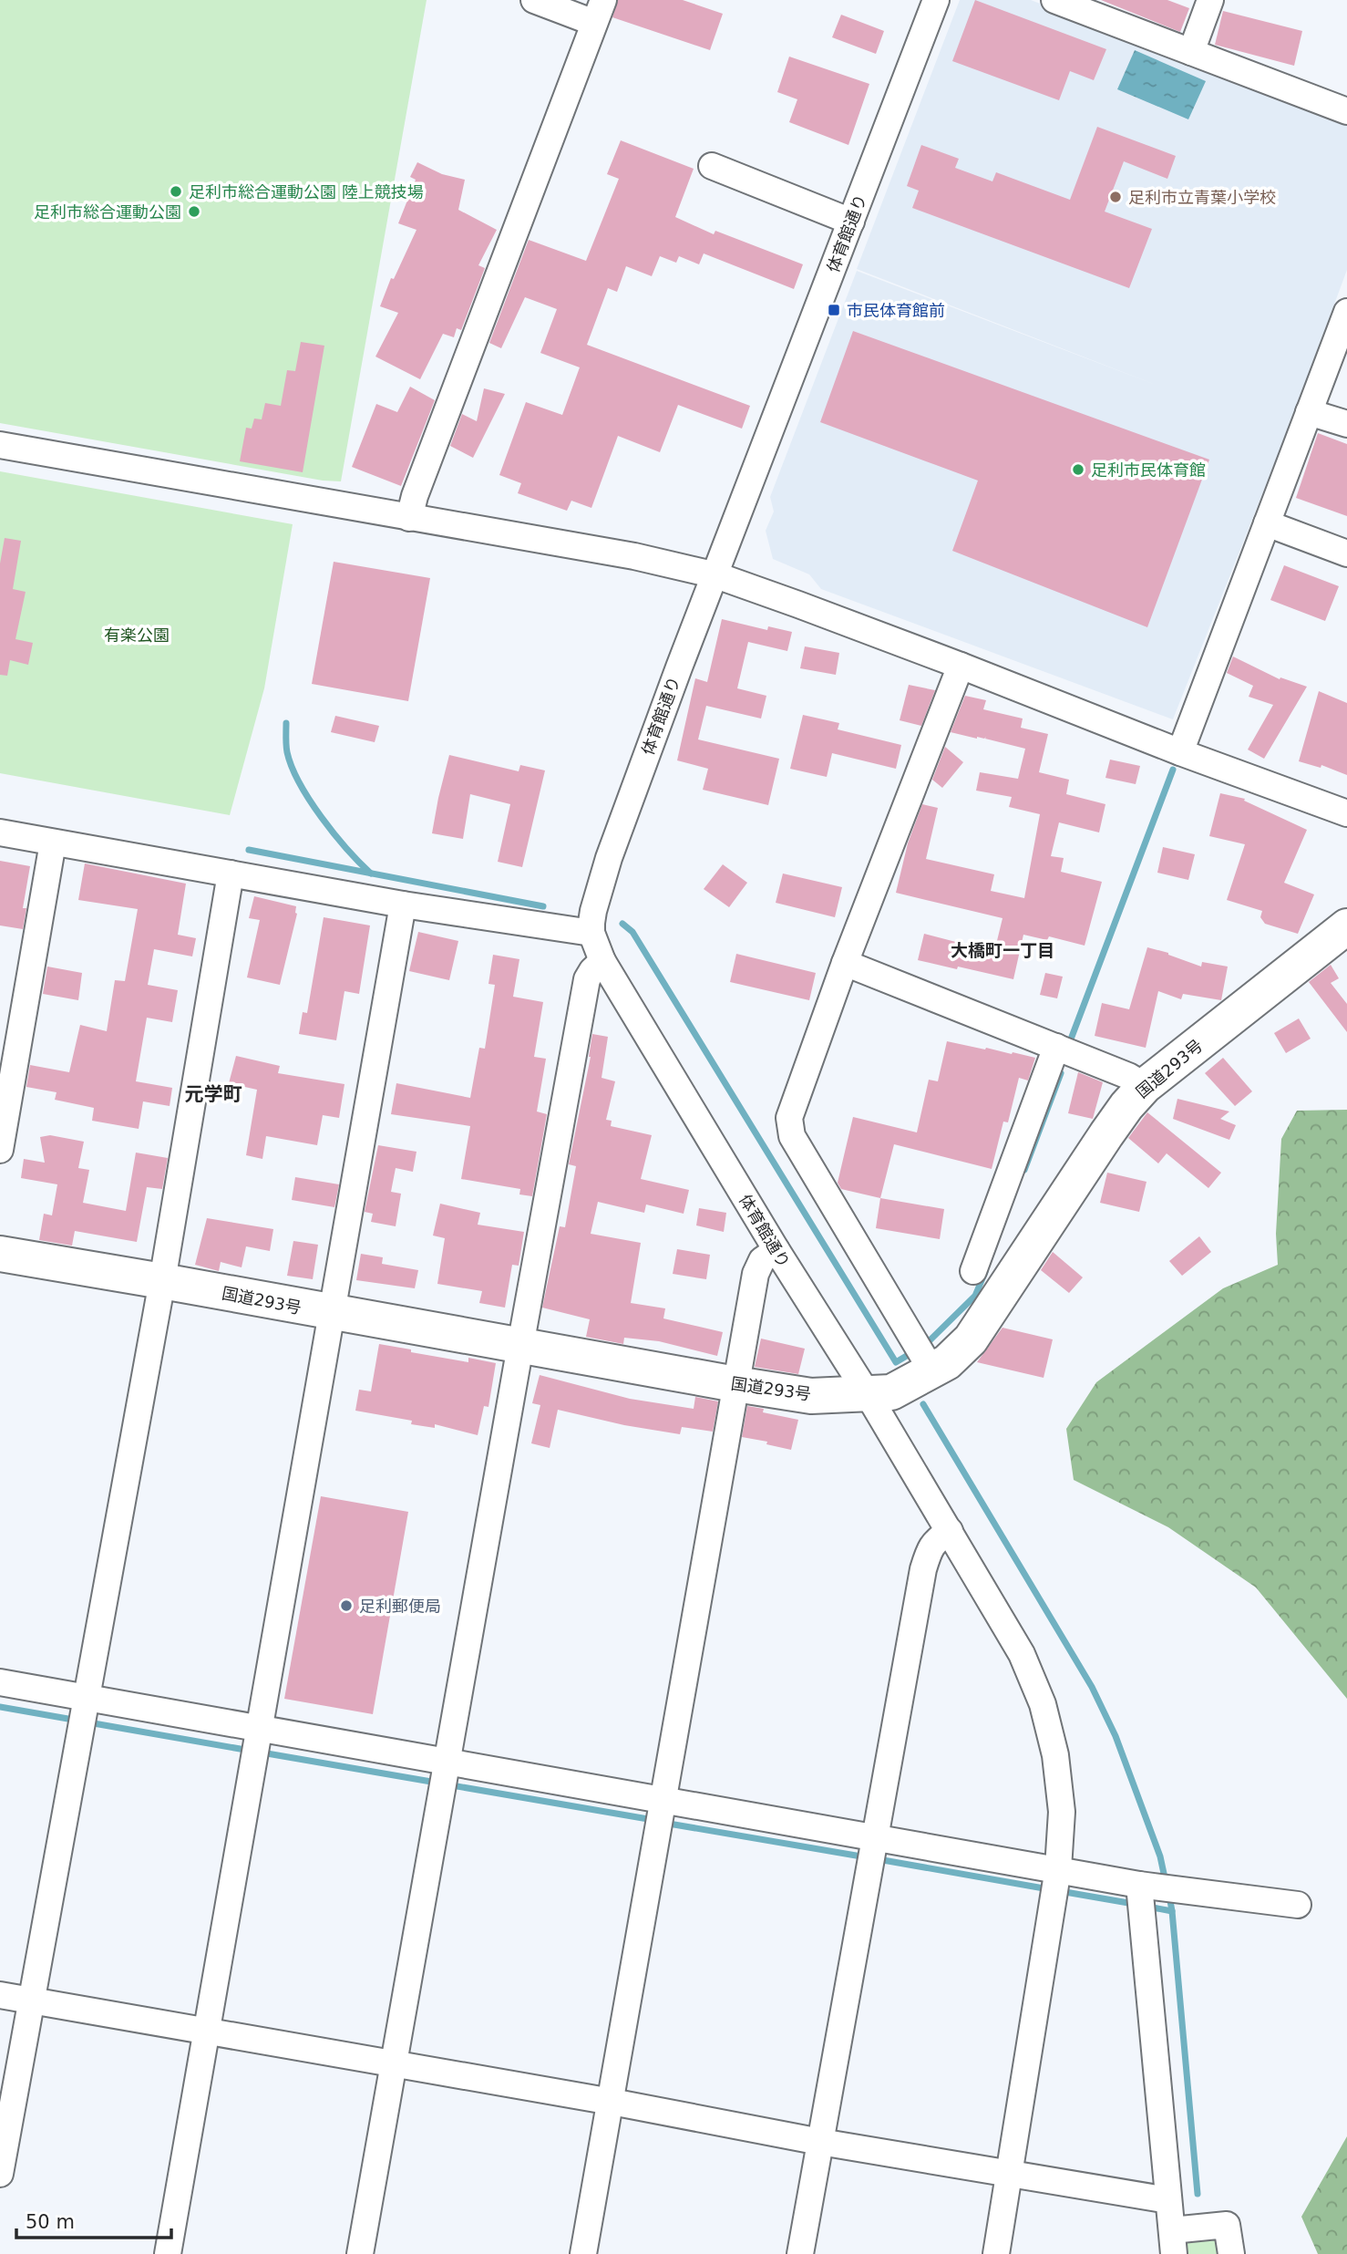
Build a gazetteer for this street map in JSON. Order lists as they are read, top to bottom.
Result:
{
  "streets": {
    "highway": ["国道293号"],
    "street": ["体育館通り"]
  },
  "crossings": [
    ["体育館通り", "国道293号"]
  ],
  "districts": ["大橋町一丁目", "元学町"],
  "parks": ["有楽公園"],
  "places": {
    "other": [
      "足利市総合運動公園 陸上競技場",
      "足利市立青葉小学校",
      "足利市総合運動公園",
      "足利市民体育館",
      "足利郵便局"
    ],
    "transit": ["市民体育館前"]
  },
  "scale_bar": "50 m"
}
